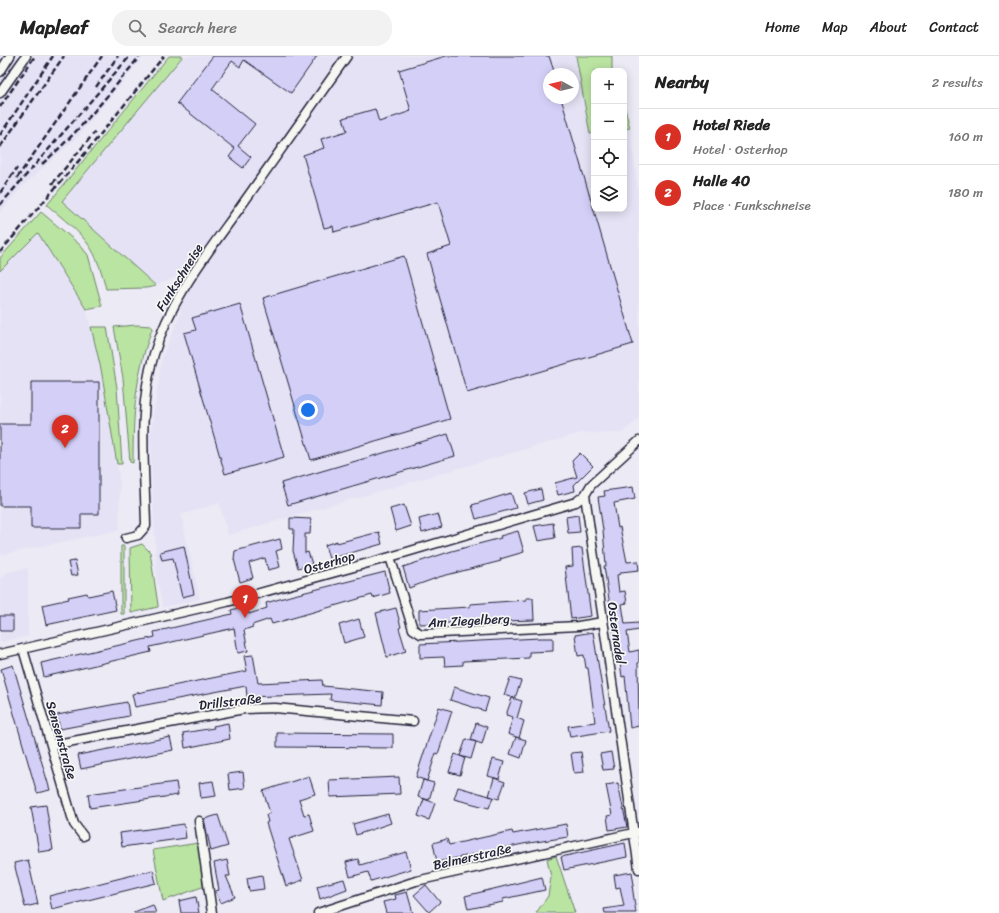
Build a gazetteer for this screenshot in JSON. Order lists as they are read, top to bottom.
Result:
{
  "streets": {
    "street": [
      "Funkschneise",
      "Osterhop",
      "Am Ziegelberg",
      "Osternadel",
      "Drillstraße",
      "Sensenstraße",
      "Belmerstraße"
    ]
  },
  "crossings": [
    ["Osterhop", "Am Ziegelberg"],
    ["Osterhop", "Osternadel"],
    ["Osterhop", "Sensenstraße"],
    ["Am Ziegelberg", "Osternadel"],
    ["Osternadel", "Belmerstraße"],
    ["Drillstraße", "Sensenstraße"]
  ],
  "north": "left",
  "page": {
    "header": "Mapleaf",
    "search": "Search here",
    "nav": [
      "Home",
      "Map",
      "About",
      "Contact"
    ],
    "heading": ["Nearby", "2 results"],
    "map_buttons": ["+", "−"],
    "list": [
      {
        "mark": "1",
        "name": "Hotel Riede",
        "note": "Hotel · Osterhop",
        "value": "160 m"
      },
      {
        "mark": "2",
        "name": "Halle 40",
        "note": "Place · Funkschneise",
        "value": "180 m"
      }
    ],
    "pins": ["2", "1"]
  }
}
